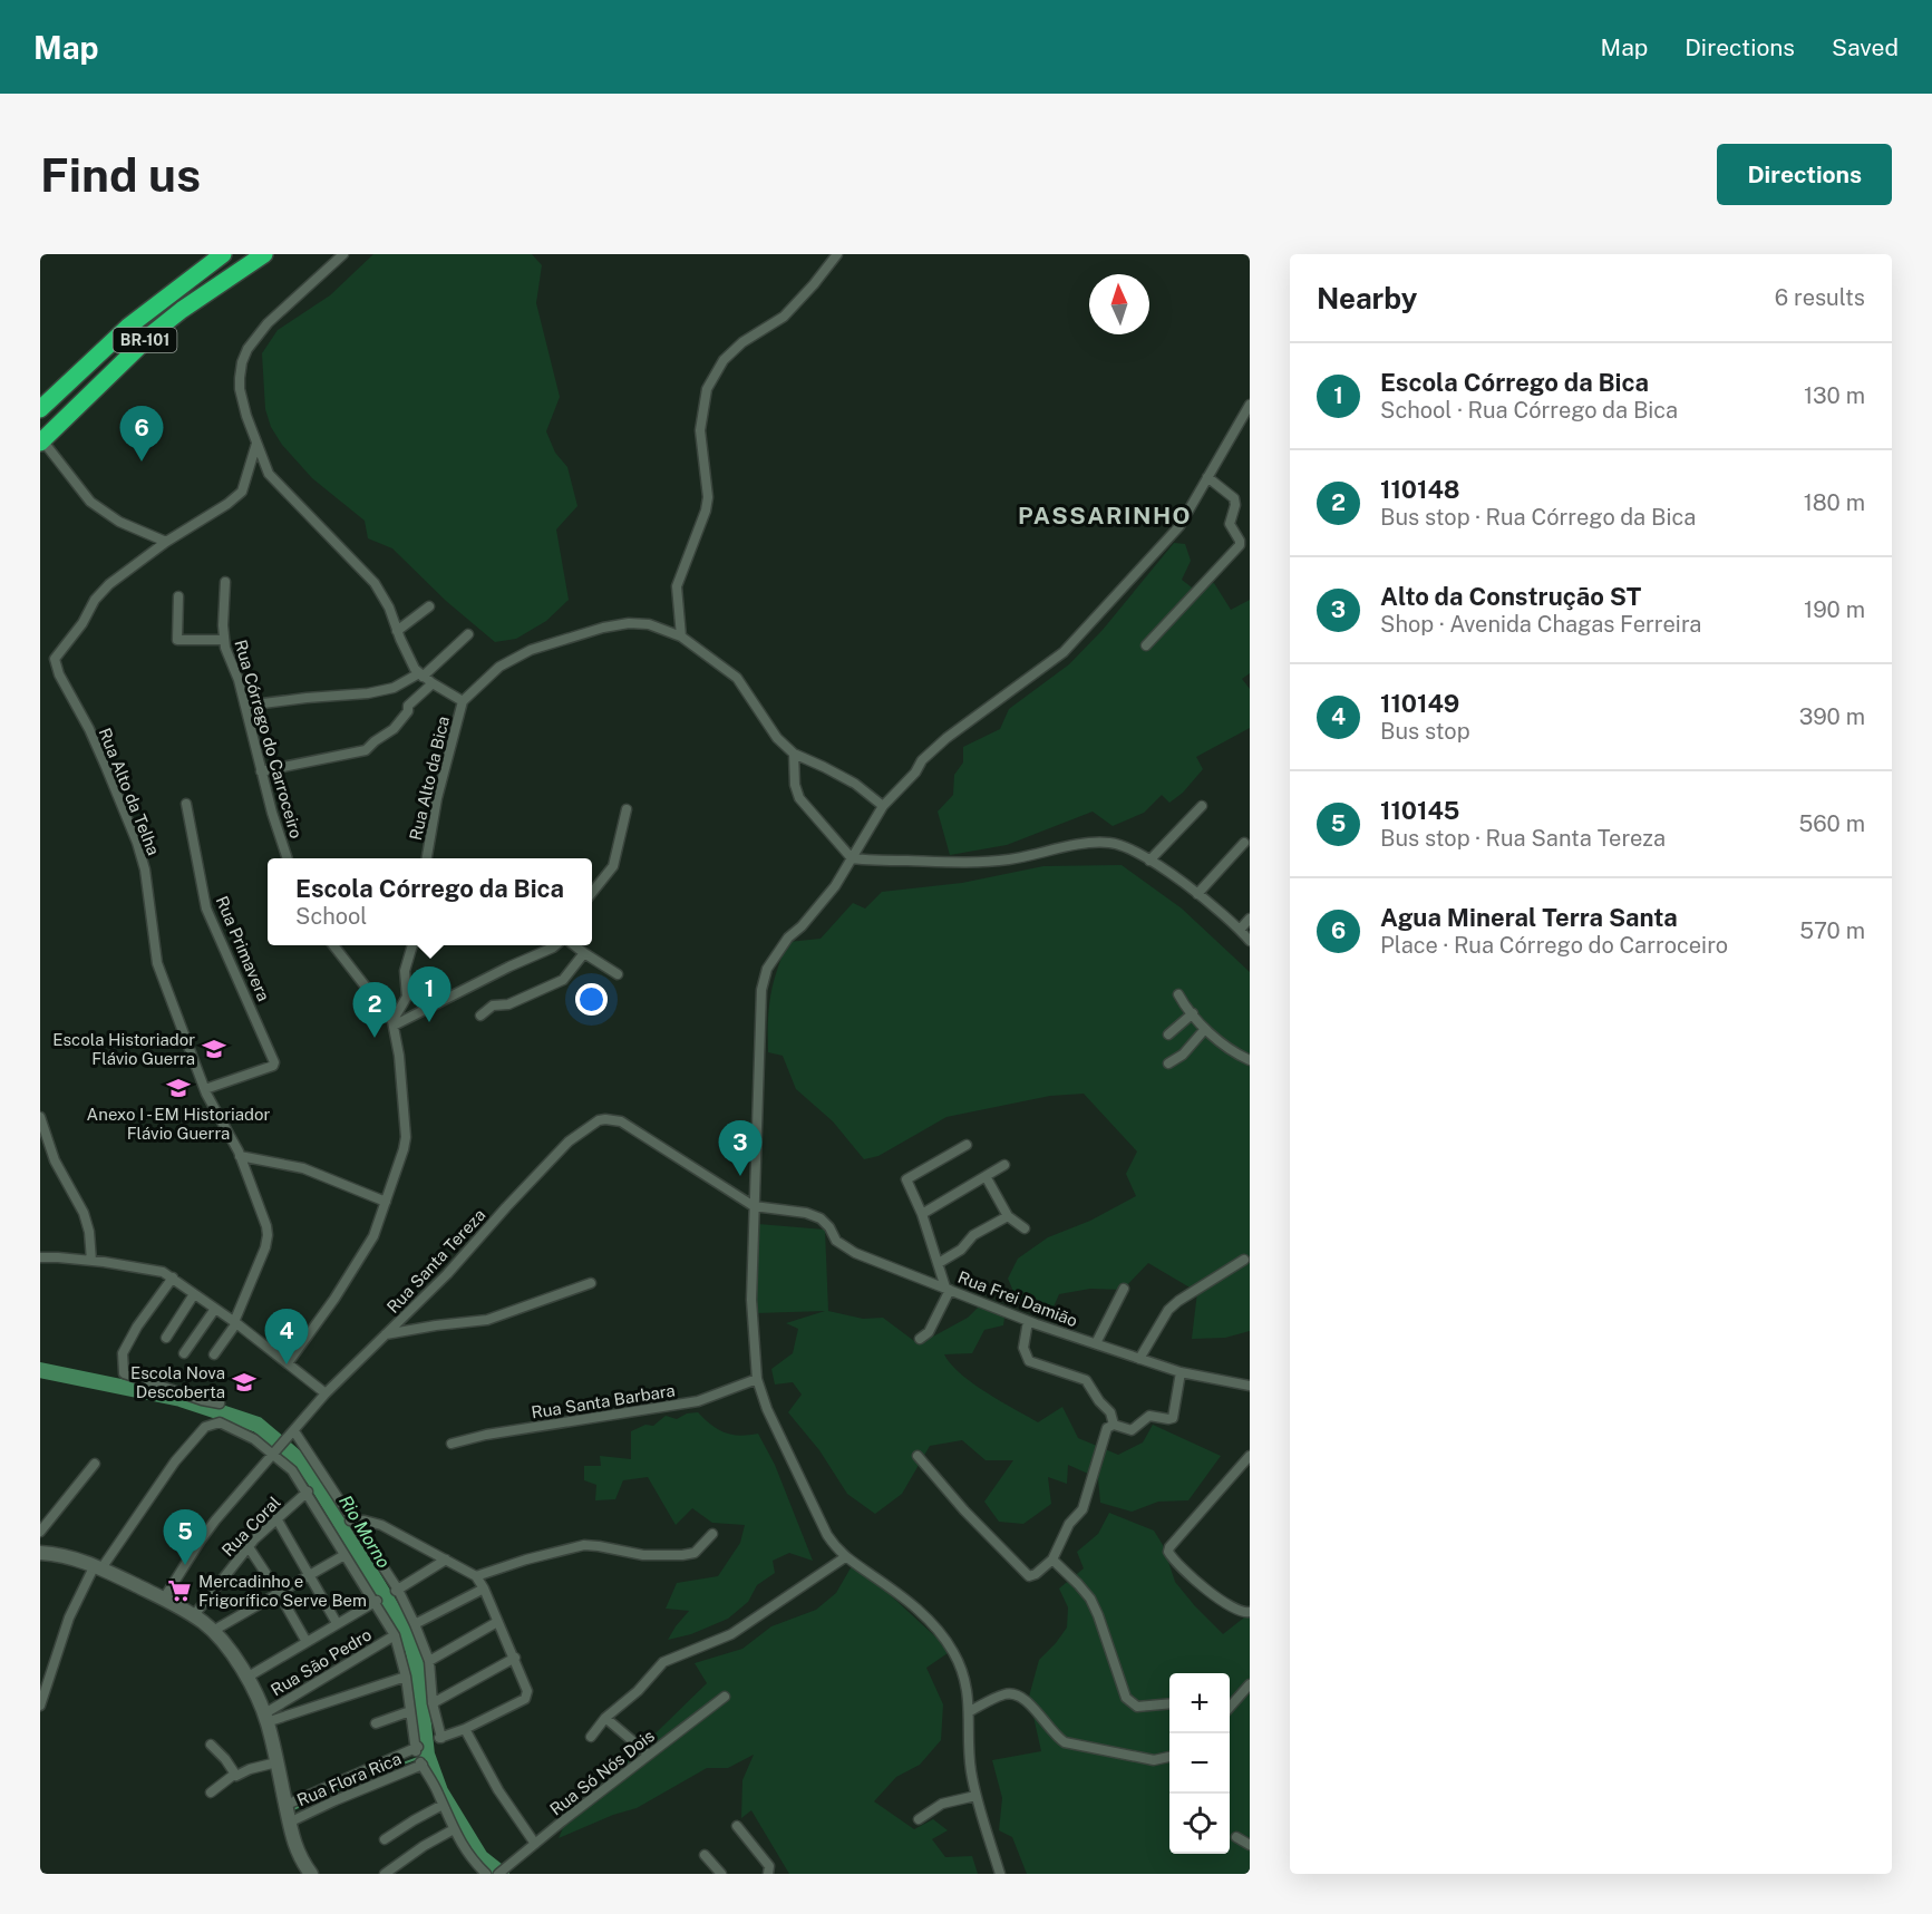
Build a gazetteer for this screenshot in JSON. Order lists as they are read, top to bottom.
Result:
{
  "streets": {
    "highway": ["BR-101"],
    "street": [
      "Rua Córrego do Carroceiro",
      "Rua Alto da Bica",
      "Rua Alto da Telha",
      "Rua Primavera",
      "Rua Santa Tereza",
      "Rua Frei Damião",
      "Rua Santa Barbara",
      "Rua Coral",
      "Rua São Pedro",
      "Rua Só Nós Dois",
      "Rua Flora Rica"
    ]
  },
  "crossings": [
    ["Rua Alto da Telha", "Rua Primavera"],
    ["Rua Santa Tereza", "Rua Frei Damião"]
  ],
  "districts": ["PASSARINHO"],
  "water": ["Rio Morno"],
  "places": {
    "school or university": ["Escola Historiador Flávio Guerra", "Anexo I - EM Historiador Flávio Guerra", "Escola Nova Descoberta"],
    "supermarket": ["Mercadinho e Frigorífico Serve Bem"]
  },
  "north": "top",
  "page": {
    "header": "Map",
    "nav": ["Map", "Directions", "Saved"],
    "buttons": "Directions",
    "title": "Find us",
    "heading": ["Nearby", "6 results"],
    "list": [
      {
        "mark": "1",
        "name": "Escola Córrego da Bica",
        "note": "School · Rua Córrego da Bica",
        "value": "130 m"
      },
      {
        "mark": "2",
        "name": "110148",
        "note": "Bus stop · Rua Córrego da Bica",
        "value": "180 m"
      },
      {
        "mark": "3",
        "name": "Alto da Construção ST",
        "note": "Shop · Avenida Chagas Ferreira",
        "value": "190 m"
      },
      {
        "mark": "4",
        "name": "110149",
        "note": "Bus stop",
        "value": "390 m"
      },
      {
        "mark": "5",
        "name": "110145",
        "note": "Bus stop · Rua Santa Tereza",
        "value": "560 m"
      },
      {
        "mark": "6",
        "name": "Agua Mineral Terra Santa",
        "note": "Place · Rua Córrego do Carroceiro",
        "value": "570 m"
      }
    ],
    "pins": [
      "6",
      "1",
      "2",
      "3",
      "4",
      "5"
    ],
    "popup": ["Escola Córrego da Bica", "School"],
    "map_buttons": ["+", "−"]
  }
}
